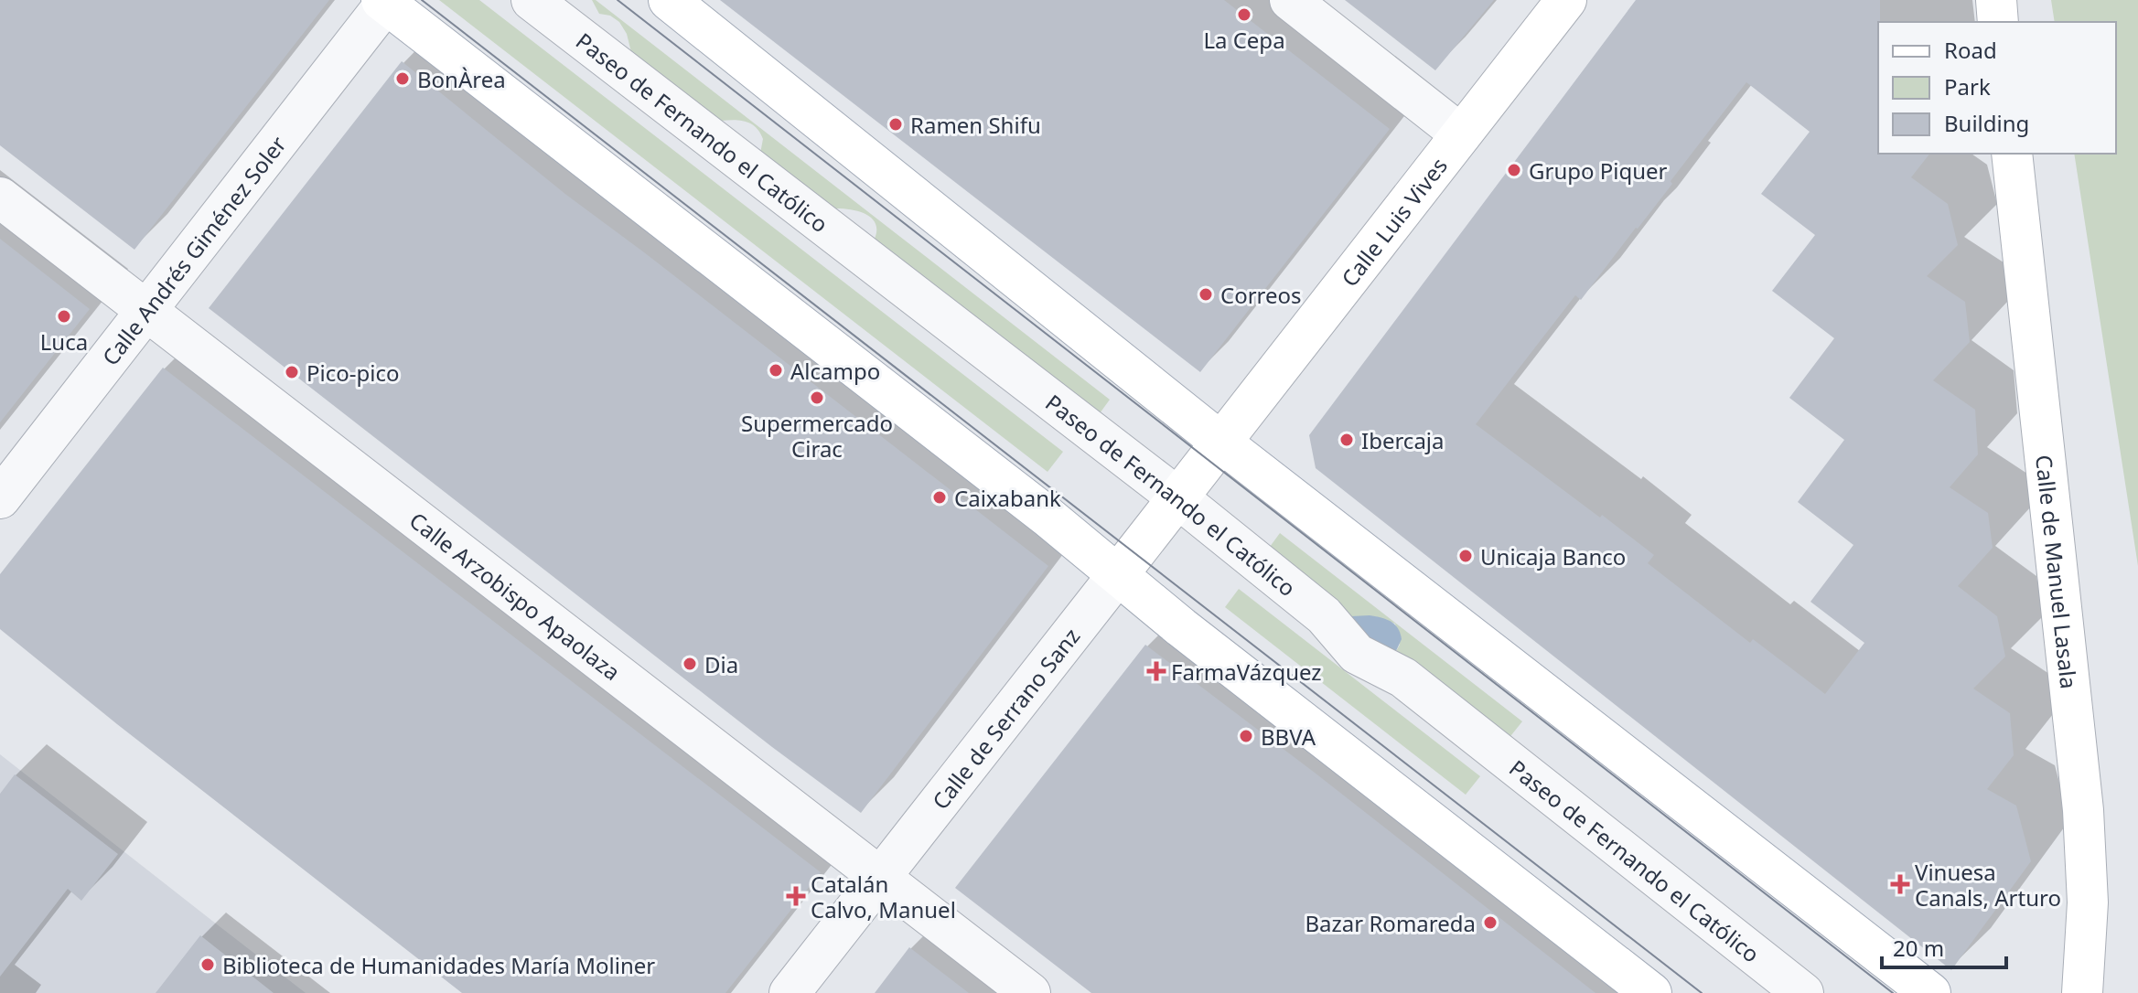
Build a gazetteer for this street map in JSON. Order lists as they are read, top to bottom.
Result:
{
  "streets": {
    "main road": ["Calle Luis Vives", "Calle de Manuel Lasala", "Calle de Serrano Sanz"],
    "street": ["Paseo de Fernando el Católico", "Calle Andrés Giménez Soler", "Calle Arzobispo Apaolaza"]
  },
  "crossings": [
    ["Paseo de Fernando el Católico", "Calle de Serrano Sanz"],
    ["Calle Luis Vives", "Calle de Serrano Sanz"],
    ["Calle Andrés Giménez Soler", "Calle Arzobispo Apaolaza"],
    ["Calle Arzobispo Apaolaza", "Calle de Serrano Sanz"]
  ],
  "places": {
    "other": [
      "La Cepa",
      "BonÀrea",
      "Ramen Shifu",
      "Grupo Piquer",
      "Correos",
      "Luca",
      "Alcampo",
      "Pico-pico",
      "Supermercado Cirac",
      "Ibercaja",
      "Caixabank",
      "Unicaja Banco",
      "Dia",
      "BBVA",
      "Bazar Romareda",
      "Biblioteca de Humanidades María Moliner"
    ],
    "health": ["FarmaVázquez", "Vinuesa Canals, Arturo", "Catalán Calvo, Manuel"]
  },
  "legend": ["Road", "Park", "Building"],
  "scale_bar": "20 m"
}
